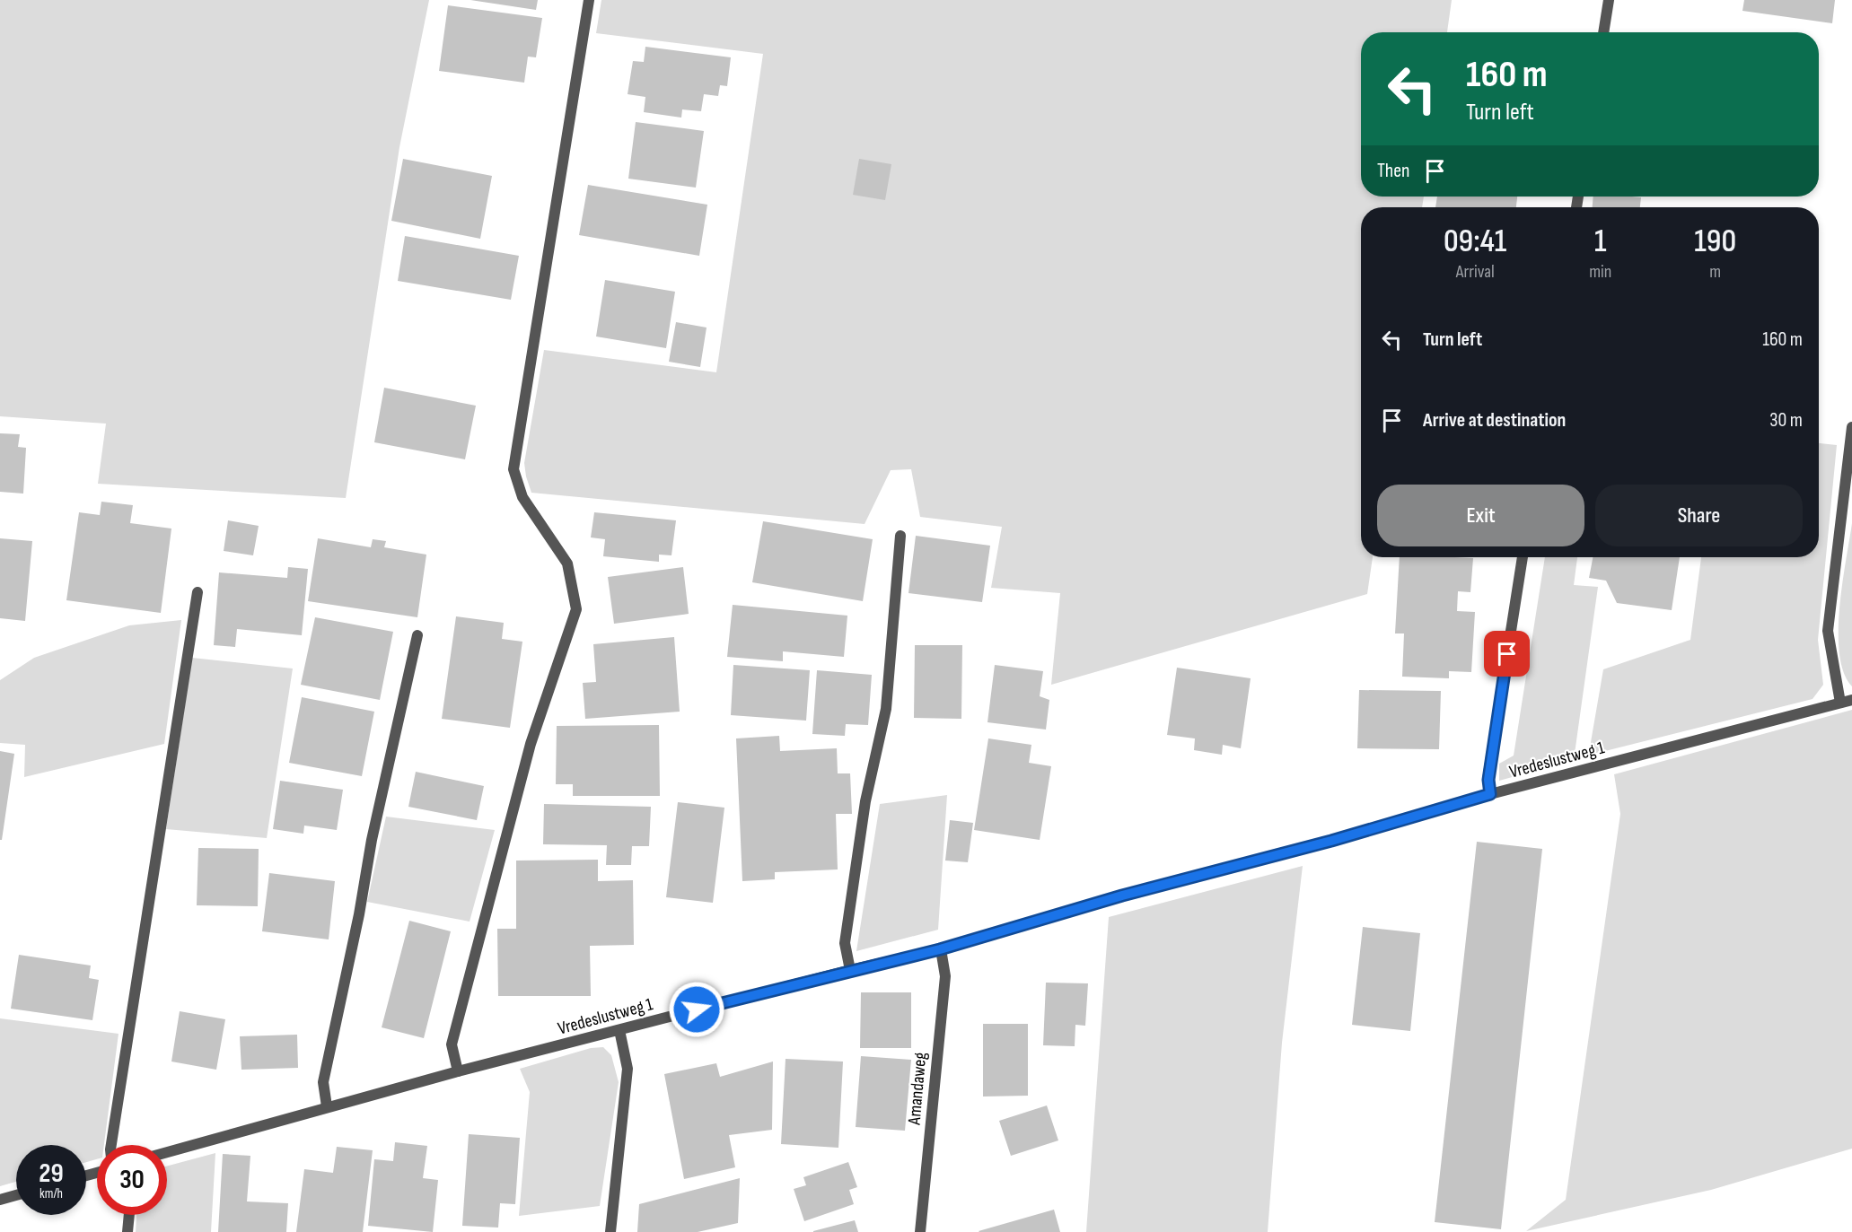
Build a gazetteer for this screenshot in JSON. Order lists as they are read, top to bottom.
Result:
{
  "streets": {
    "street": ["Vredeslustweg 1", "Amandaweg"]
  },
  "crossings": [
    ["Vredeslustweg 1", "Amandaweg"]
  ],
  "page": {
    "turn": ["160 m", "Turn left"],
    "then": "Then",
    "eta": [
      "09:41",
      "Arrival",
      "1",
      "min",
      "190",
      "m"
    ],
    "list": [
      {
        "name": "Turn left",
        "value": "160 m"
      },
      {
        "name": "Arrive at destination",
        "value": "30 m"
      }
    ],
    "buttons": ["Exit", "Share"],
    "speed": "29 km/h",
    "limit": "30"
  }
}
